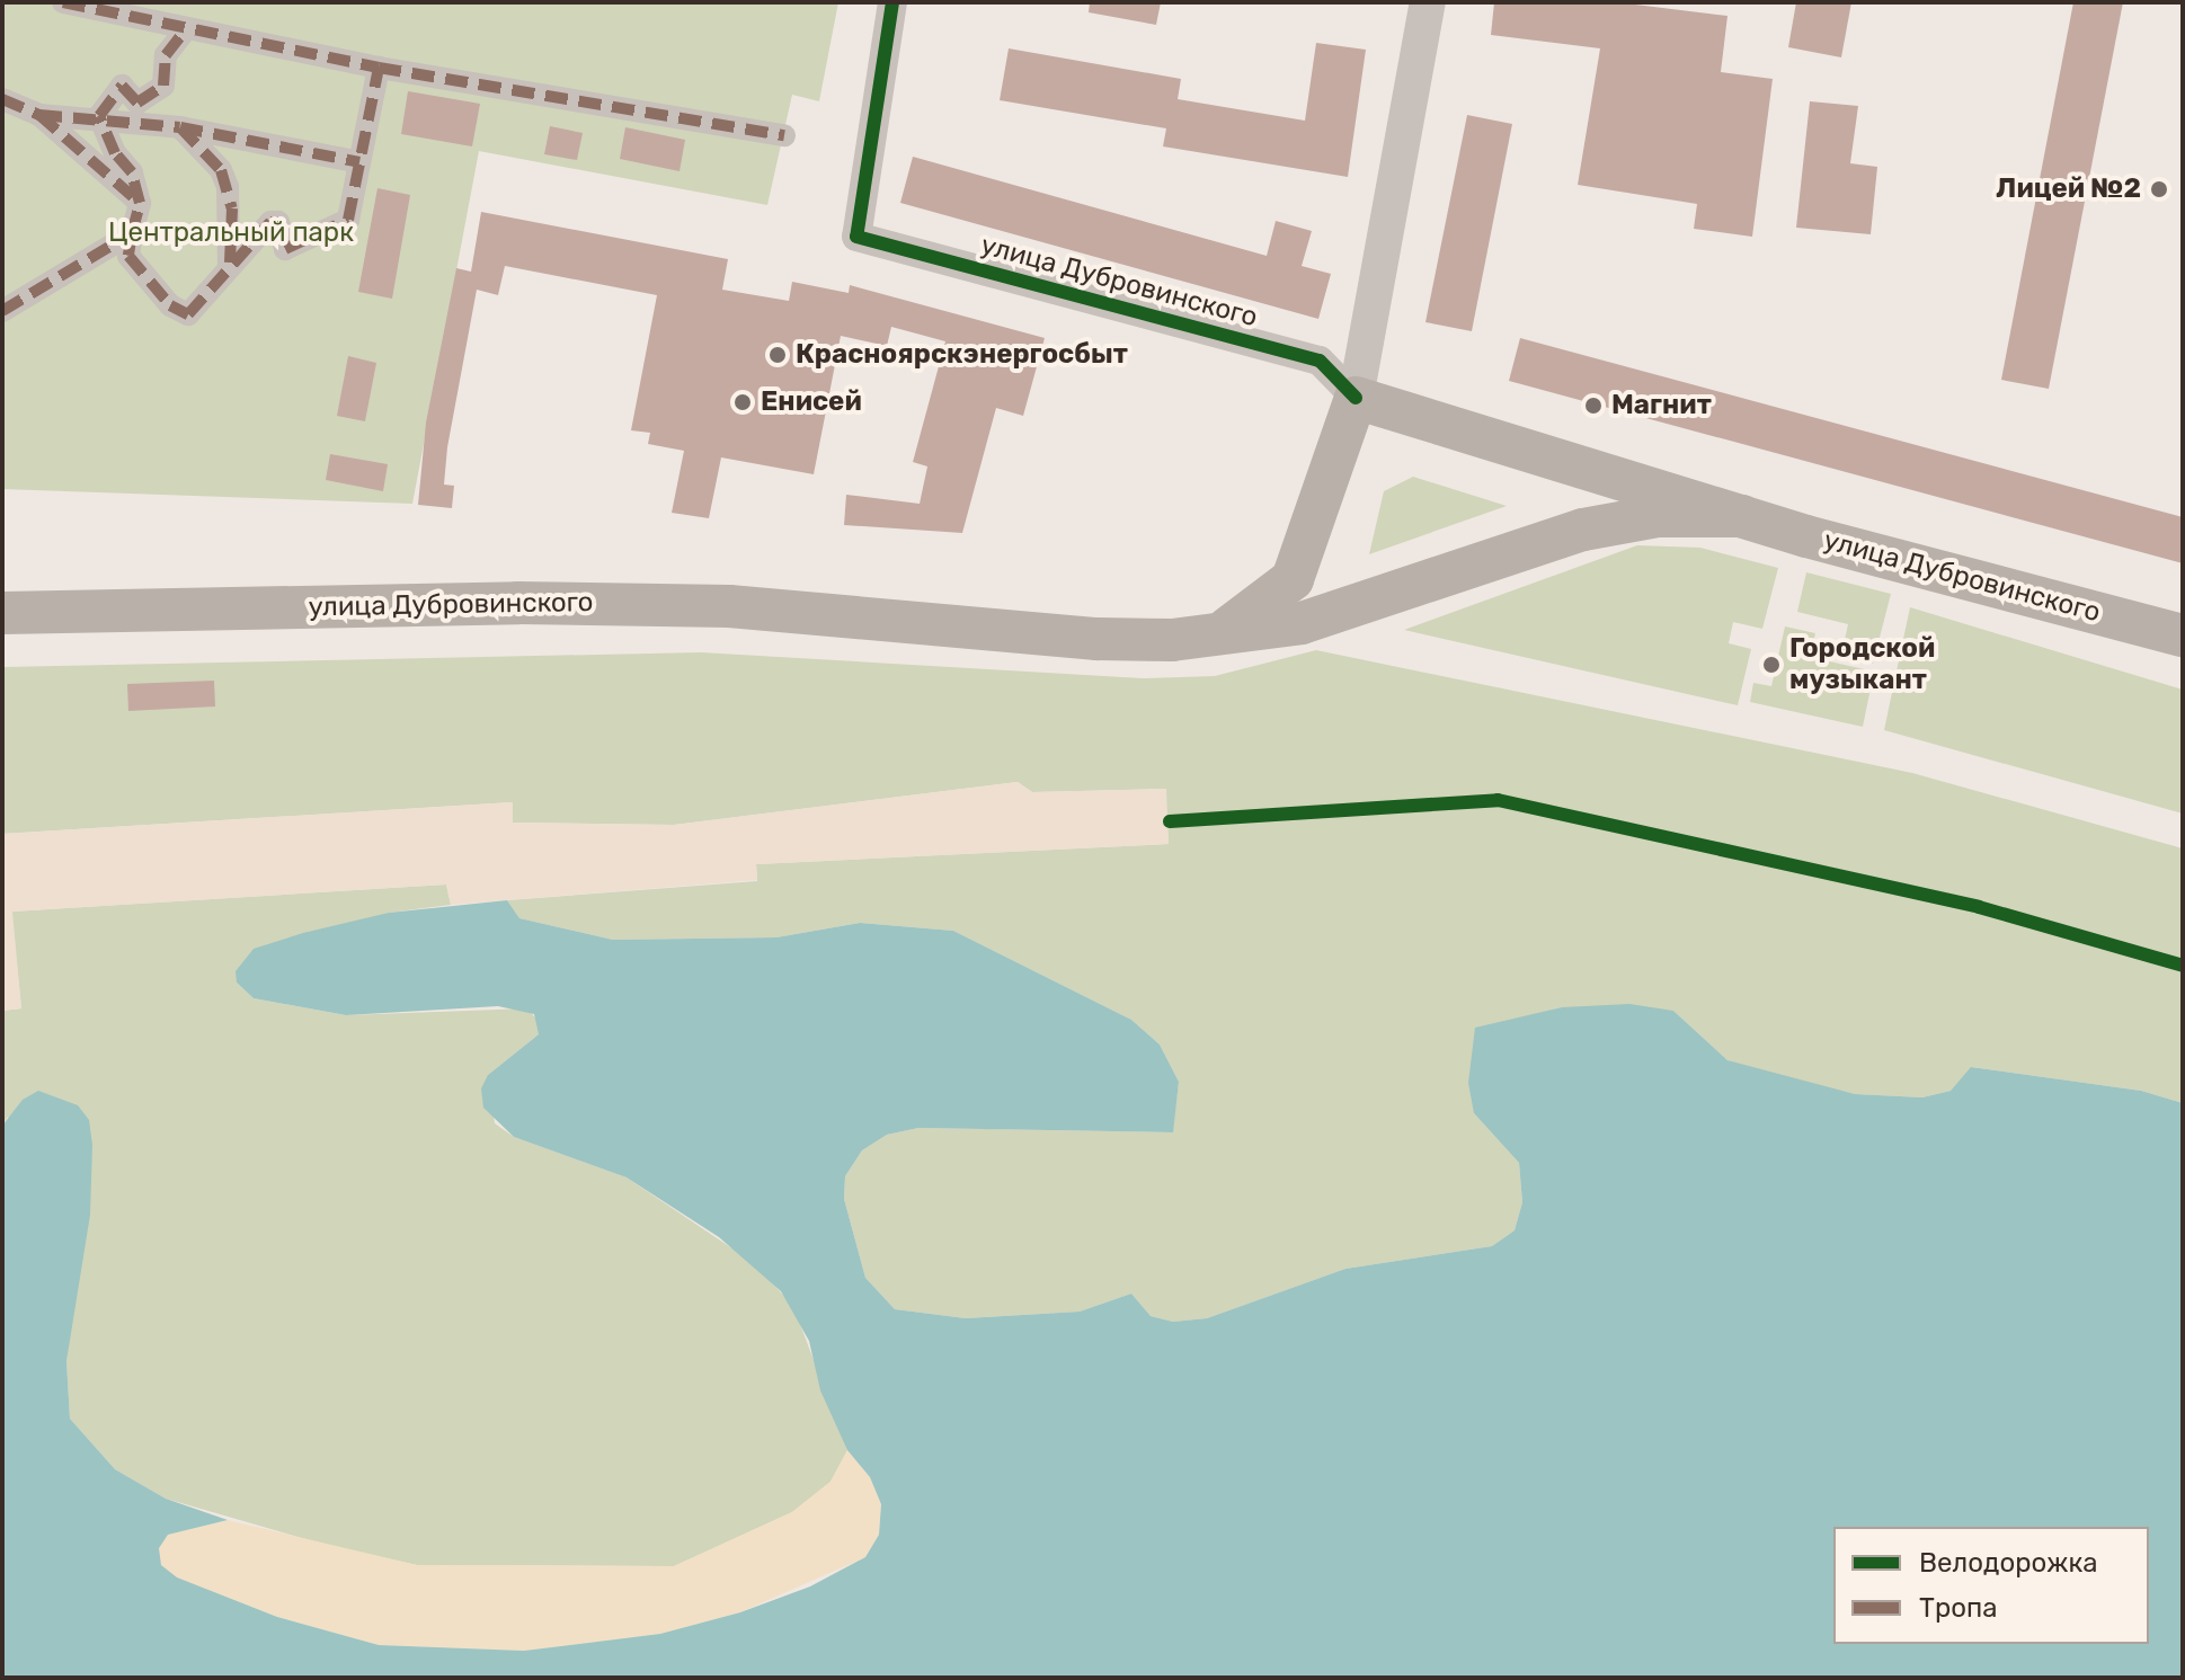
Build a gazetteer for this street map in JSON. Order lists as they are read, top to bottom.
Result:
{
  "streets": {
    "main road": ["улица Дубровинского"]
  },
  "parks": ["Центральный парк"],
  "places": [
    "Лицей №2",
    "Красноярскэнергосбыт",
    "Енисей",
    "Магнит",
    "Городской музыкант"
  ],
  "legend": ["Велодорожка", "Тропа"]
}
